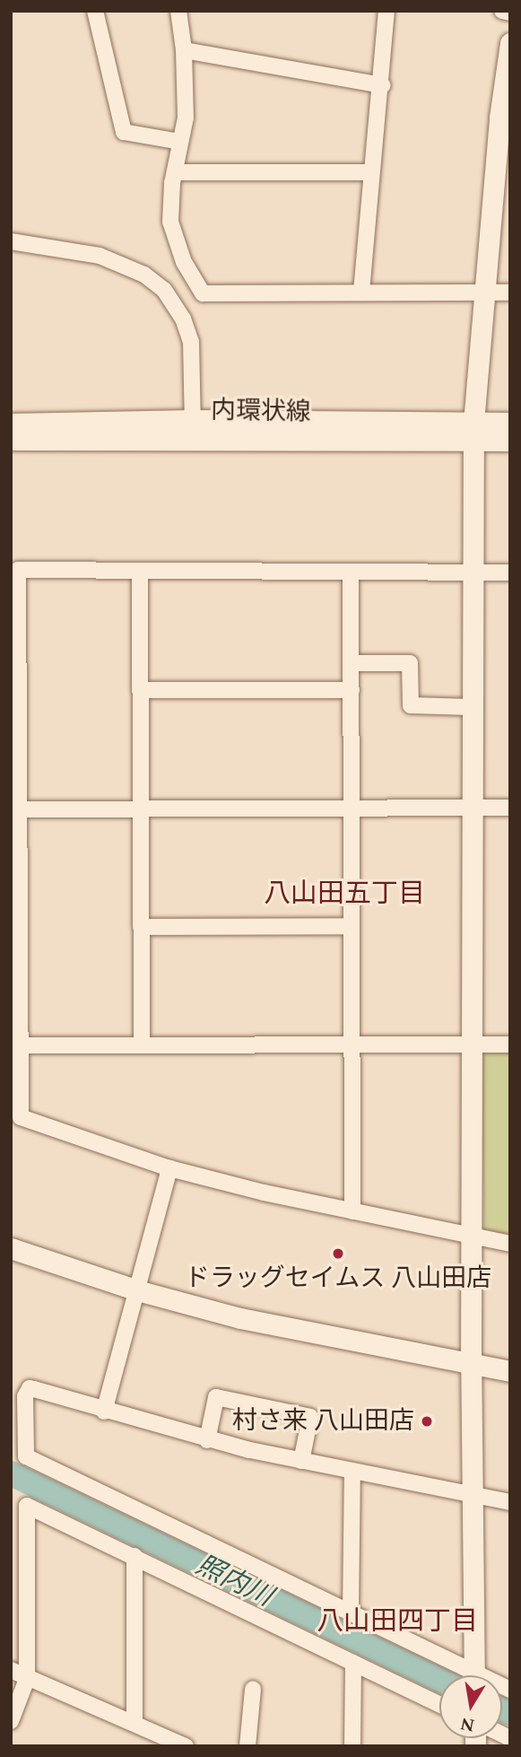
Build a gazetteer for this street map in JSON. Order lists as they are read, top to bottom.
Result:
{
  "streets": {
    "street": ["内環状線"]
  },
  "districts": ["八山田五丁目", "八山田四丁目"],
  "water": ["照内川"],
  "places": ["ドラッグセイムス 八山田店", "村さ来 八山田店"],
  "north": "bottom"
}
